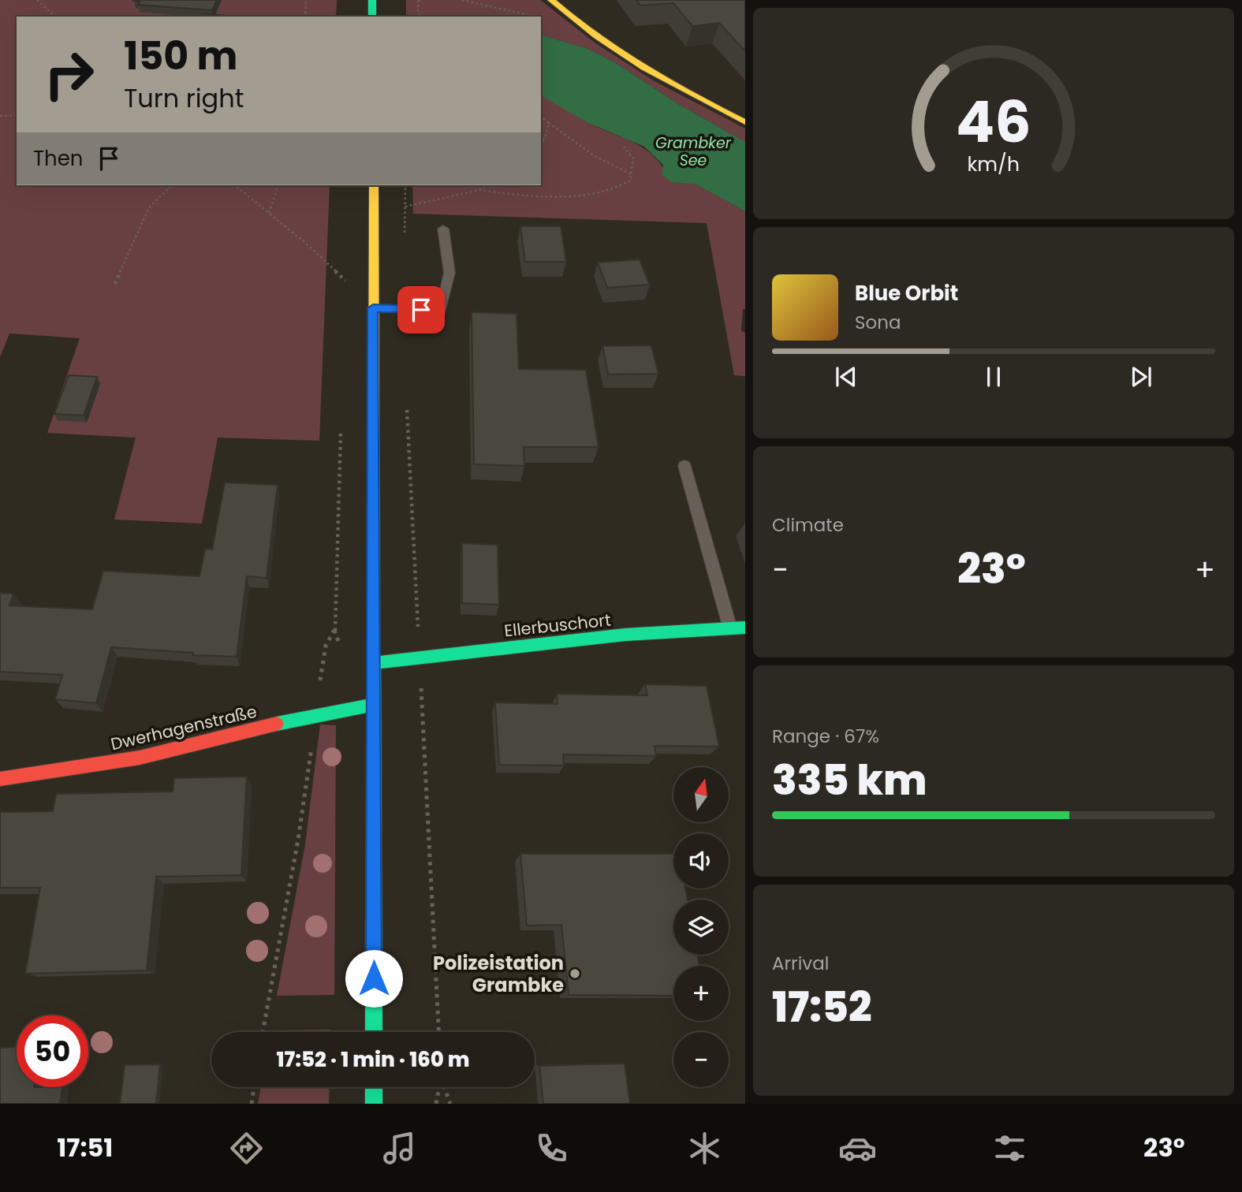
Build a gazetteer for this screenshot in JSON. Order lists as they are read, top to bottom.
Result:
{
  "streets": {
    "street": ["Ellerbuschort", "Dwerhagenstraße"]
  },
  "water": ["Grambker See"],
  "places": ["Polizeistation Grambke"],
  "north": "top",
  "page": {
    "turn": ["150 m", "Turn right"],
    "then": "Then",
    "song": ["Blue Orbit", "Sona"],
    "tile": [
      "Climate",
      ["Range · 67%", "335 km"],
      ["Arrival", "17:52"]
    ],
    "heat": ["−", "23°", "+"],
    "map_buttons": ["+", "−"],
    "limit": "50",
    "trip": "17:52 · 1 min · 160 m",
    "tabs": ["17:51", "23°"],
    "gauge": ["46", "km/h"]
  }
}
